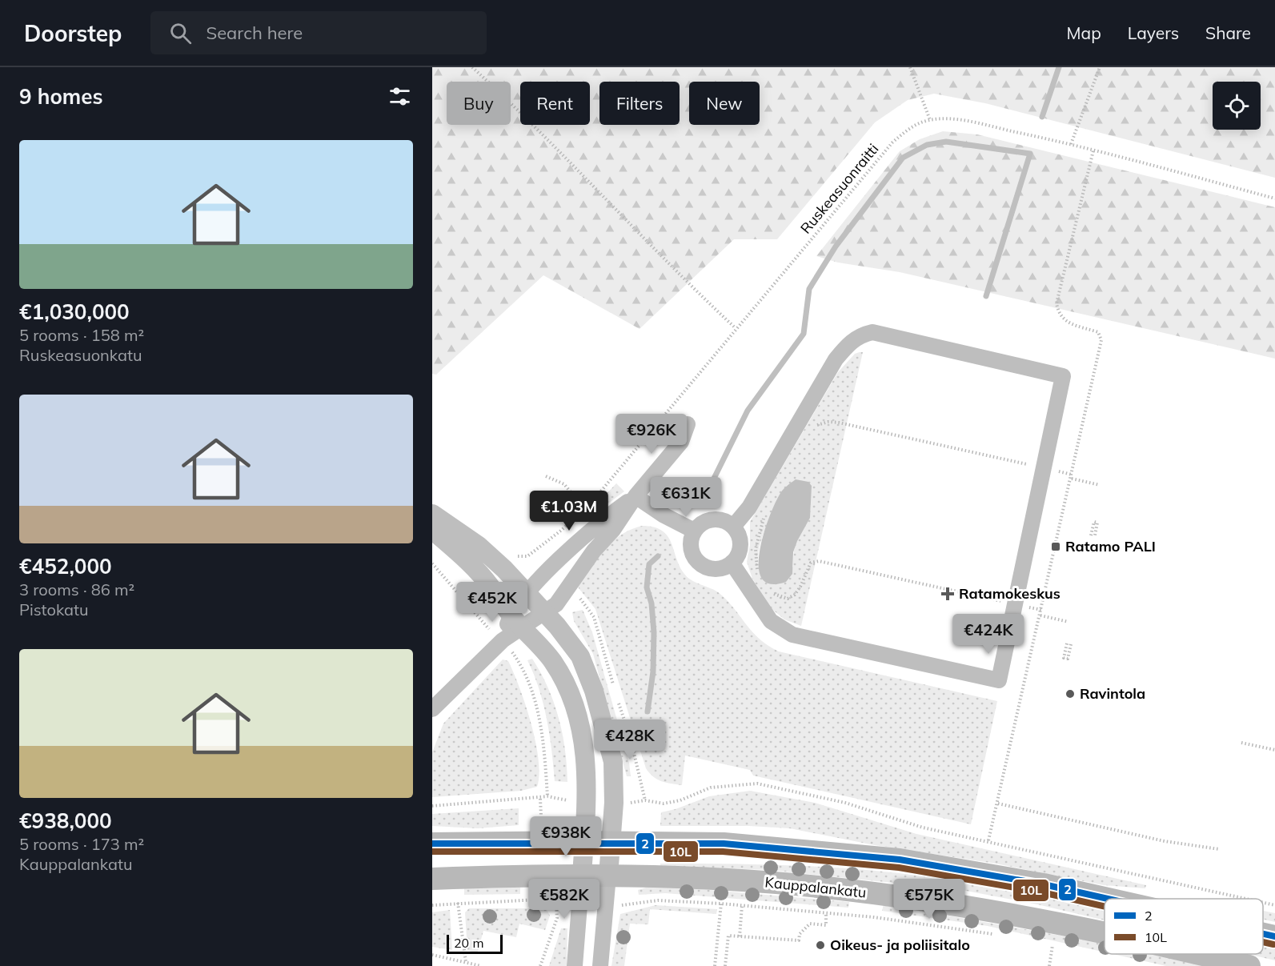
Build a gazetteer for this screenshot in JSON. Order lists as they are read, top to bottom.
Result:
{
  "streets": {
    "main road": ["Kauppalankatu"],
    "path": ["Ruskeasuonraitti"]
  },
  "places": {
    "transit": ["Ratamo PALI"],
    "health": ["Ratamokeskus"],
    "other": ["Ravintola", "Oikeus- ja poliisitalo"]
  },
  "lines": ["transit line 2", "transit line 10L"],
  "legend": ["2", "10L"],
  "scale_bar": "20 m",
  "page": {
    "header": "Doorstep",
    "search": "Search here",
    "nav": ["Map", "Layers", "Share"],
    "heading": "9 homes",
    "chip": [
      "Buy",
      "Rent",
      "Filters",
      "New"
    ],
    "list": [
      {
        "name": "€1,030,000",
        "note": "5 rooms · 158 m² · Ruskeasuonkatu"
      },
      {
        "name": "€452,000",
        "note": "3 rooms · 86 m² · Pistokatu"
      },
      {
        "name": "€938,000",
        "note": "5 rooms · 173 m² · Kauppalankatu"
      }
    ],
    "price": [
      "€926K",
      "€631K",
      "€1.03M",
      "€452K",
      "€424K",
      "€428K",
      "€938K",
      "€582K",
      "€575K"
    ],
    "scale": "20 m"
  }
}
